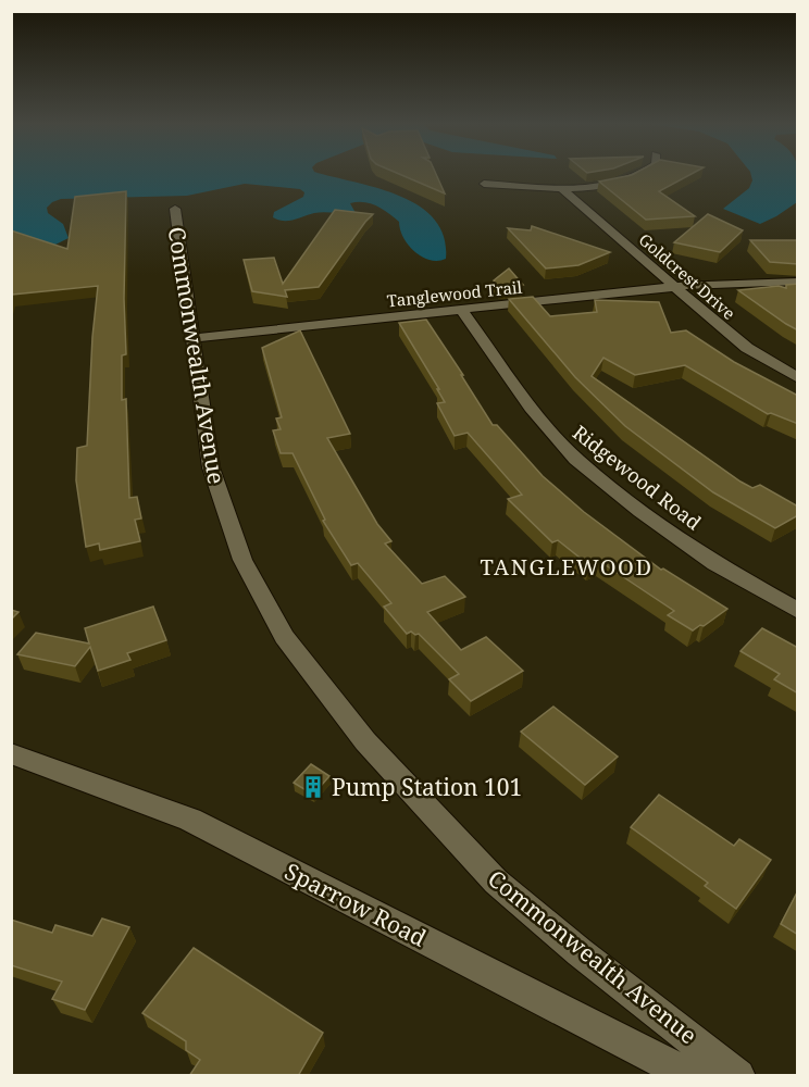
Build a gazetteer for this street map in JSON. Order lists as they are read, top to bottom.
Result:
{
  "streets": {
    "street": [
      "Goldcrest Drive",
      "Tanglewood Trail",
      "Commonwealth Avenue",
      "Ridgewood Road",
      "Sparrow Road"
    ]
  },
  "crossings": [
    ["Goldcrest Drive", "Tanglewood Trail"],
    ["Tanglewood Trail", "Commonwealth Avenue"],
    ["Tanglewood Trail", "Ridgewood Road"]
  ],
  "districts": ["TANGLEWOOD"],
  "places": {
    "building": ["Pump Station 101"]
  }
}
